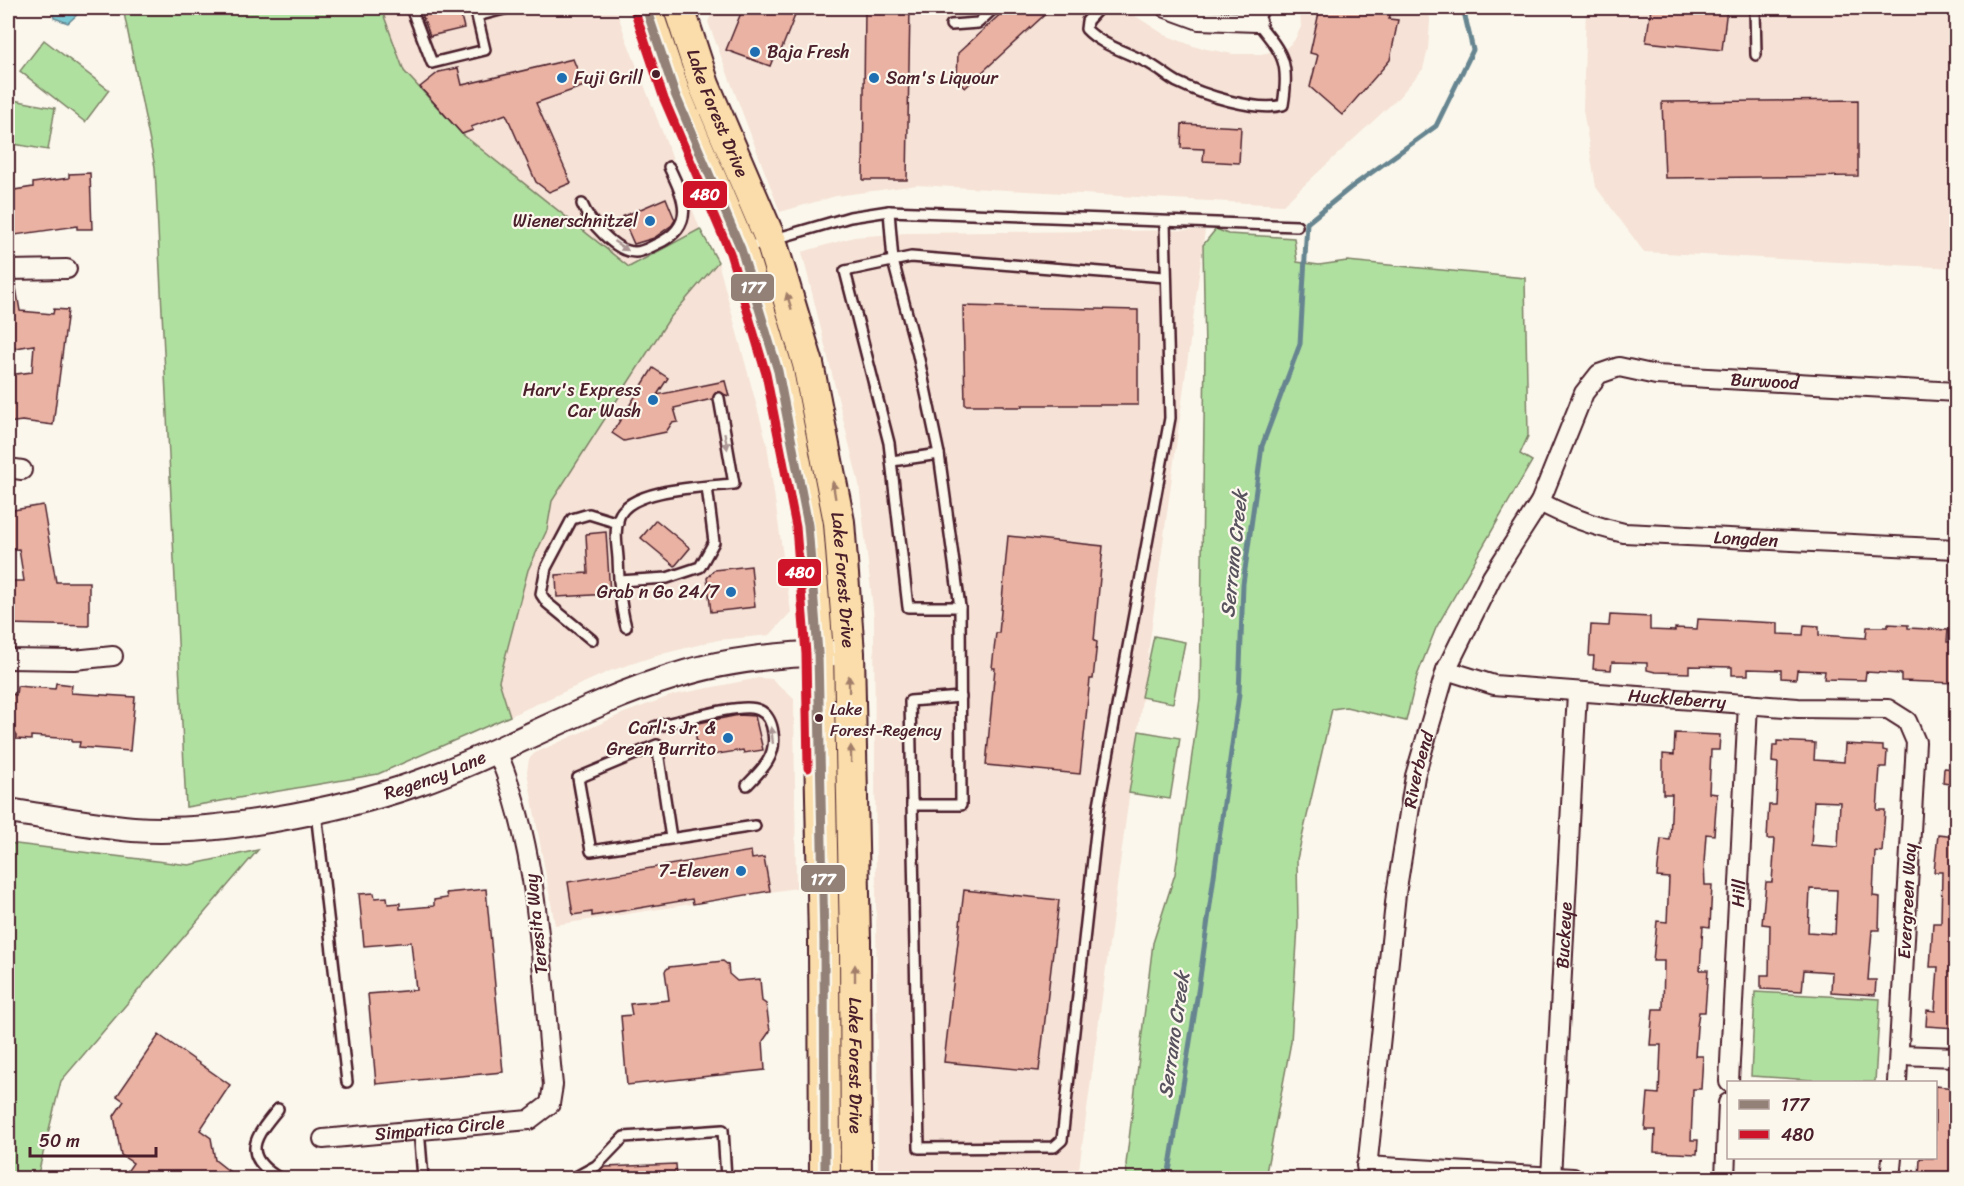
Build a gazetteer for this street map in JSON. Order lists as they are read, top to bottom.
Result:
{
  "streets": {
    "main road": ["Lake Forest Drive"],
    "street": [
      "Burwood",
      "Longden",
      "Huckleberry",
      "Riverbend",
      "Regency Lane",
      "Hill",
      "Evergreen Way",
      "Teresita Way",
      "Buckeye",
      "Simpatica Circle"
    ]
  },
  "crossings": [
    ["Lake Forest Drive", "Regency Lane"],
    ["Burwood", "Riverbend"],
    ["Longden", "Riverbend"],
    ["Huckleberry", "Riverbend"],
    ["Huckleberry", "Hill"],
    ["Huckleberry", "Evergreen Way"],
    ["Huckleberry", "Buckeye"],
    ["Regency Lane", "Teresita Way"],
    ["Teresita Way", "Simpatica Circle"]
  ],
  "water": ["Serrano Creek"],
  "places": [
    "Baja Fresh",
    "Fuji Grill",
    "Sam's Liquour",
    "Wienerschnitzel",
    "Harv's Express Car Wash",
    "Grab n Go 24/7",
    "Lake Forest-Regency",
    "Carl's Jr. & Green Burrito",
    "7-Eleven"
  ],
  "lines": ["transit line 177", "transit line 480"],
  "legend": ["177", "480"],
  "scale_bar": "50 m"
}
